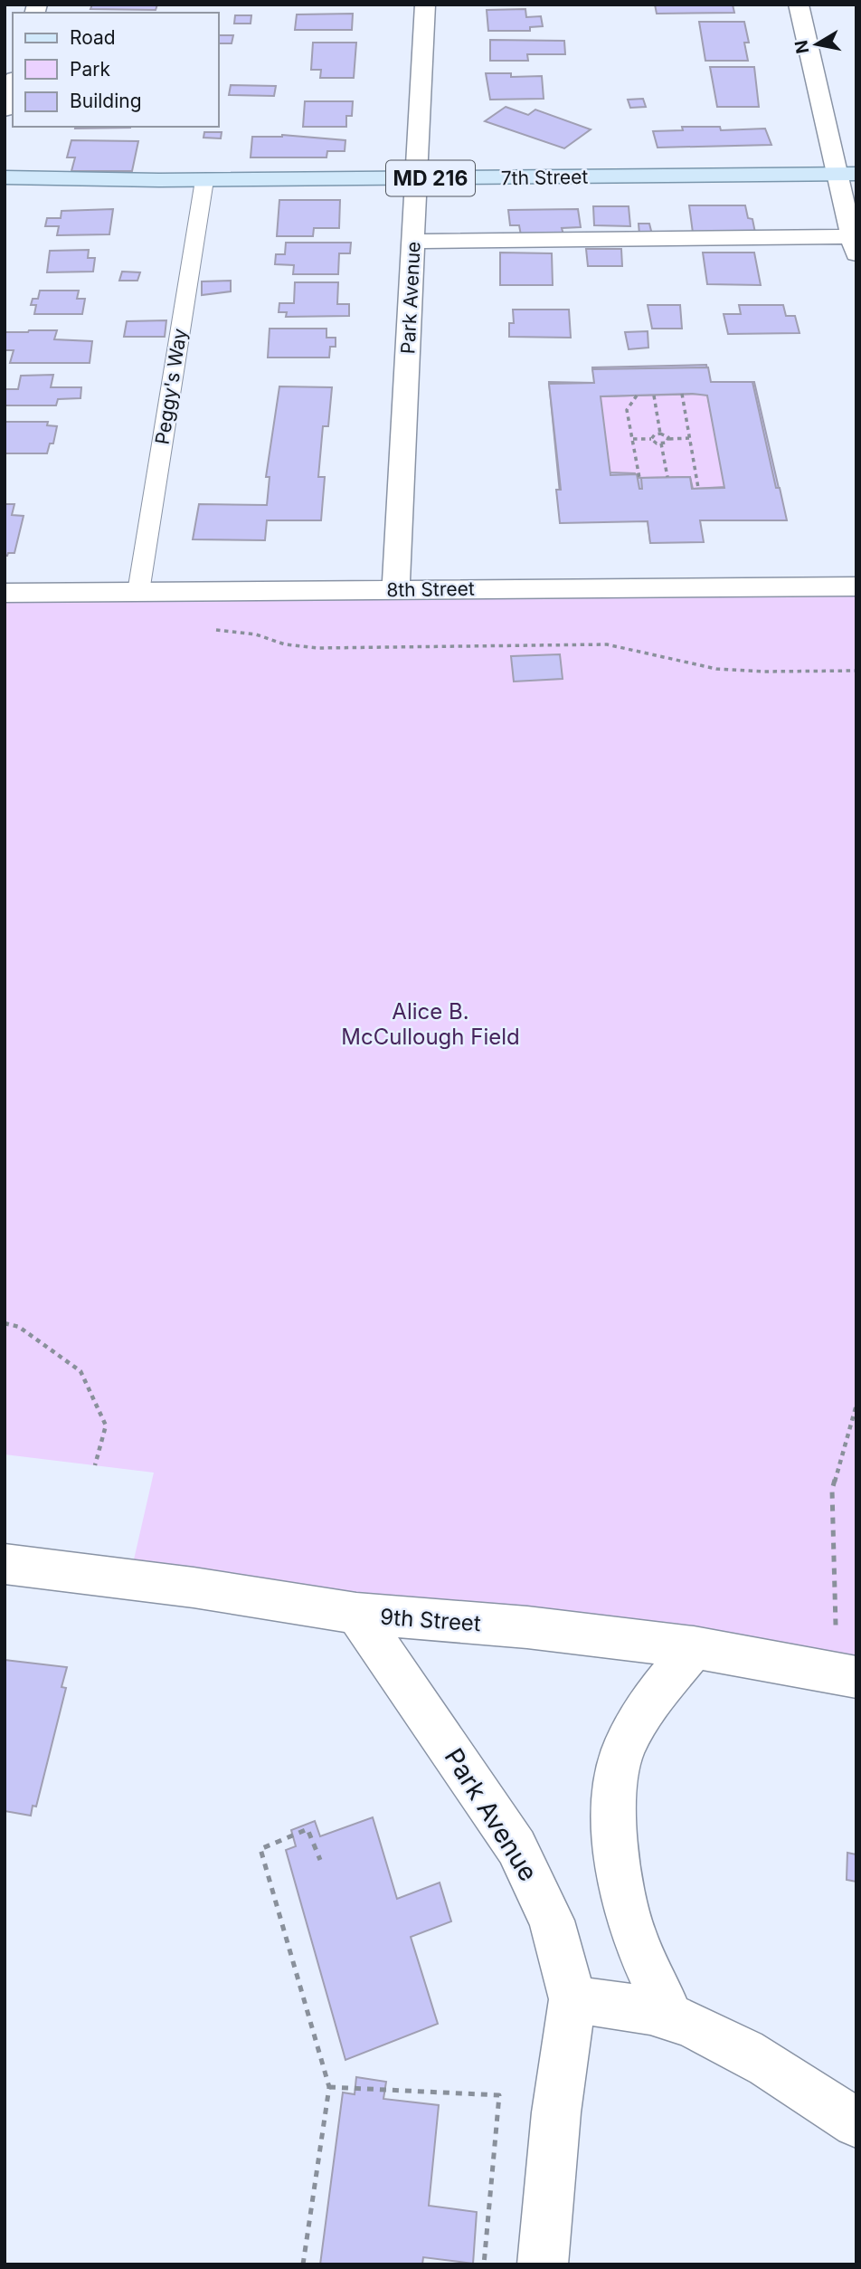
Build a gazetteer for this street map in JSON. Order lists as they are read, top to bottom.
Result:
{
  "streets": {
    "main road": ["7th Street", "MD 216"],
    "street": ["Park Avenue", "8th Street", "9th Street"],
    "lane": ["Peggy's Way"]
  },
  "crossings": [
    ["7th Street", "Park Avenue"],
    ["7th Street", "Peggy's Way"],
    ["Park Avenue", "8th Street"],
    ["Park Avenue", "9th Street"],
    ["Peggy's Way", "8th Street"]
  ],
  "parks": ["Alice B. McCullough Field"],
  "legend": ["Road", "Park", "Building"],
  "north": "left"
}
